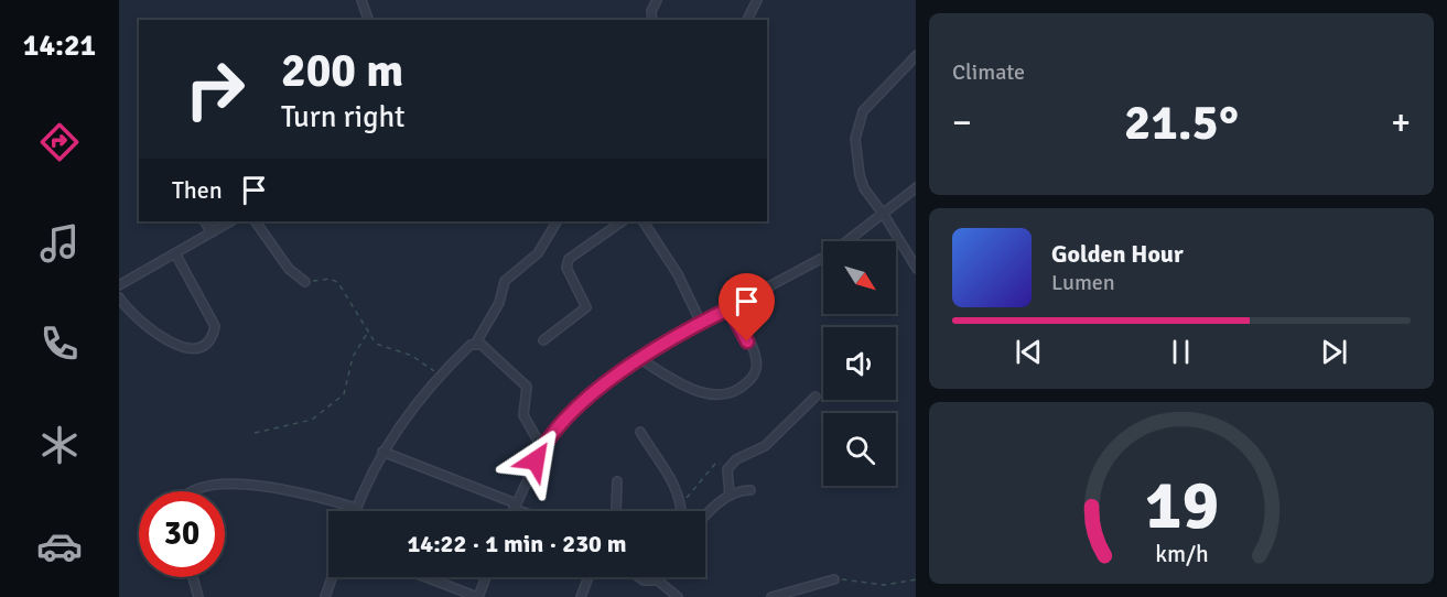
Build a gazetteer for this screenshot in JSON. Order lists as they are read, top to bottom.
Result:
{
  "north": "bottom right",
  "page": {
    "tabs": "14:21",
    "tile": "Climate",
    "turn": ["200 m", "Turn right"],
    "heat": ["−", "21.5°", "+"],
    "then": "Then",
    "song": ["Golden Hour", "Lumen"],
    "limit": "30",
    "trip": "14:22 · 1 min · 230 m",
    "gauge": ["19", "km/h"]
  }
}
